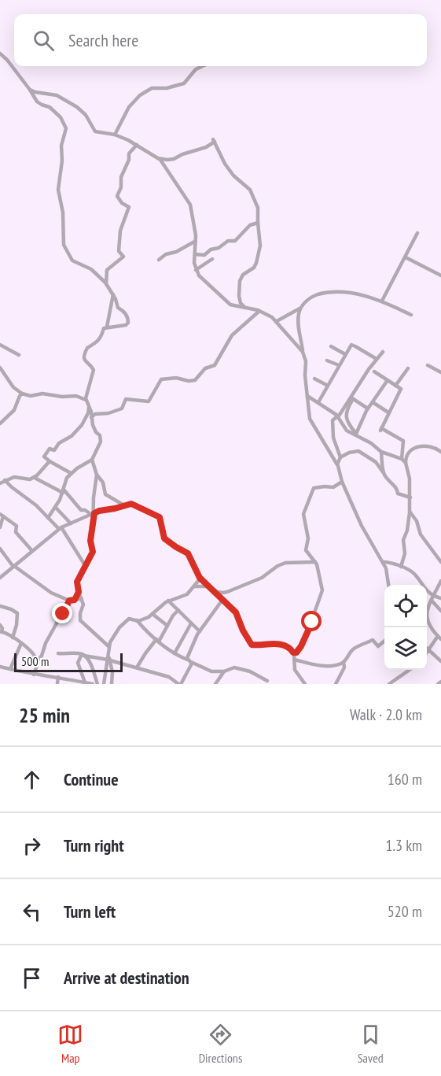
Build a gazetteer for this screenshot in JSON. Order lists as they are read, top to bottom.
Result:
{
  "scale_bar": "500 m",
  "page": {
    "search": "Search here",
    "scale": "500 m",
    "heading": ["25 min", "Walk · 2.0 km"],
    "list": [
      ["Continue", "160 m"],
      ["Turn right", "1.3 km"],
      ["Turn left", "520 m"],
      "Arrive at destination"
    ],
    "nav": ["Map", "Directions", "Saved"]
  }
}
